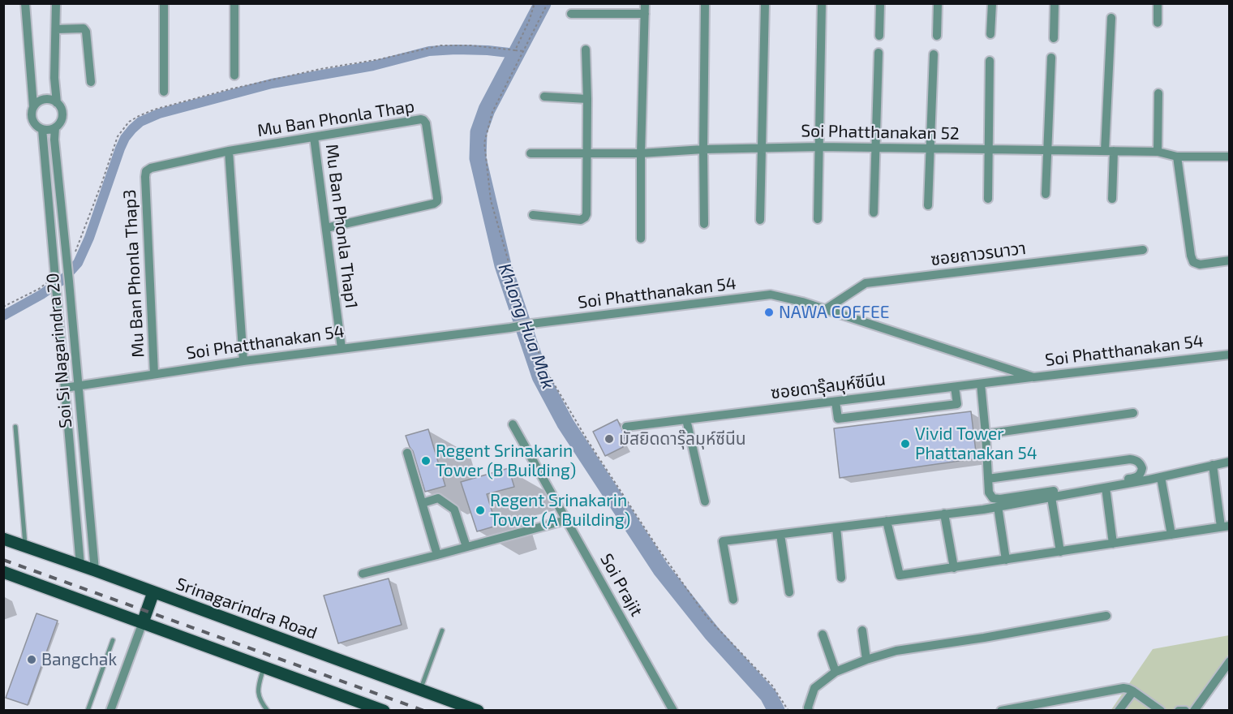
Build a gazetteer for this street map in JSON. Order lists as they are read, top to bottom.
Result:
{
  "streets": {
    "main road": ["Srinagarindra Road"],
    "street": [
      "Mu Ban Phonla Thap",
      "Soi Phatthanakan 52",
      "Mu Ban Phonla Thap1",
      "ซอยถาวรนาวา",
      "Mu Ban Phonla Thap3",
      "Soi Phatthanakan 54",
      "Soi Si Nagarindra 20",
      "ซอยดารุ๊ลมุห์ซีนีน",
      "Soi Prajit"
    ]
  },
  "crossings": [
    ["Mu Ban Phonla Thap", "Mu Ban Phonla Thap1"],
    ["Mu Ban Phonla Thap", "Mu Ban Phonla Thap3"],
    ["Mu Ban Phonla Thap1", "Soi Phatthanakan 54"],
    ["ซอยถาวรนาวา", "Soi Phatthanakan 54"],
    ["Mu Ban Phonla Thap3", "Soi Phatthanakan 54"],
    ["Soi Phatthanakan 54", "Soi Si Nagarindra 20"],
    ["Soi Phatthanakan 54", "ซอยดารุ๊ลมุห์ซีนีน"],
    ["Soi Si Nagarindra 20", "Srinagarindra Road"]
  ],
  "water": ["Khlong Hua Mak"],
  "places": [
    "NAWA COFFEE",
    "มัสยิดดารุ๊ลมุห์ซีนีน",
    "Vivid Tower Phattanakan 54",
    "Regent Srinakarin Tower (B Building)",
    "Regent Srinakarin Tower (A Building)",
    "Bangchak"
  ]
}
